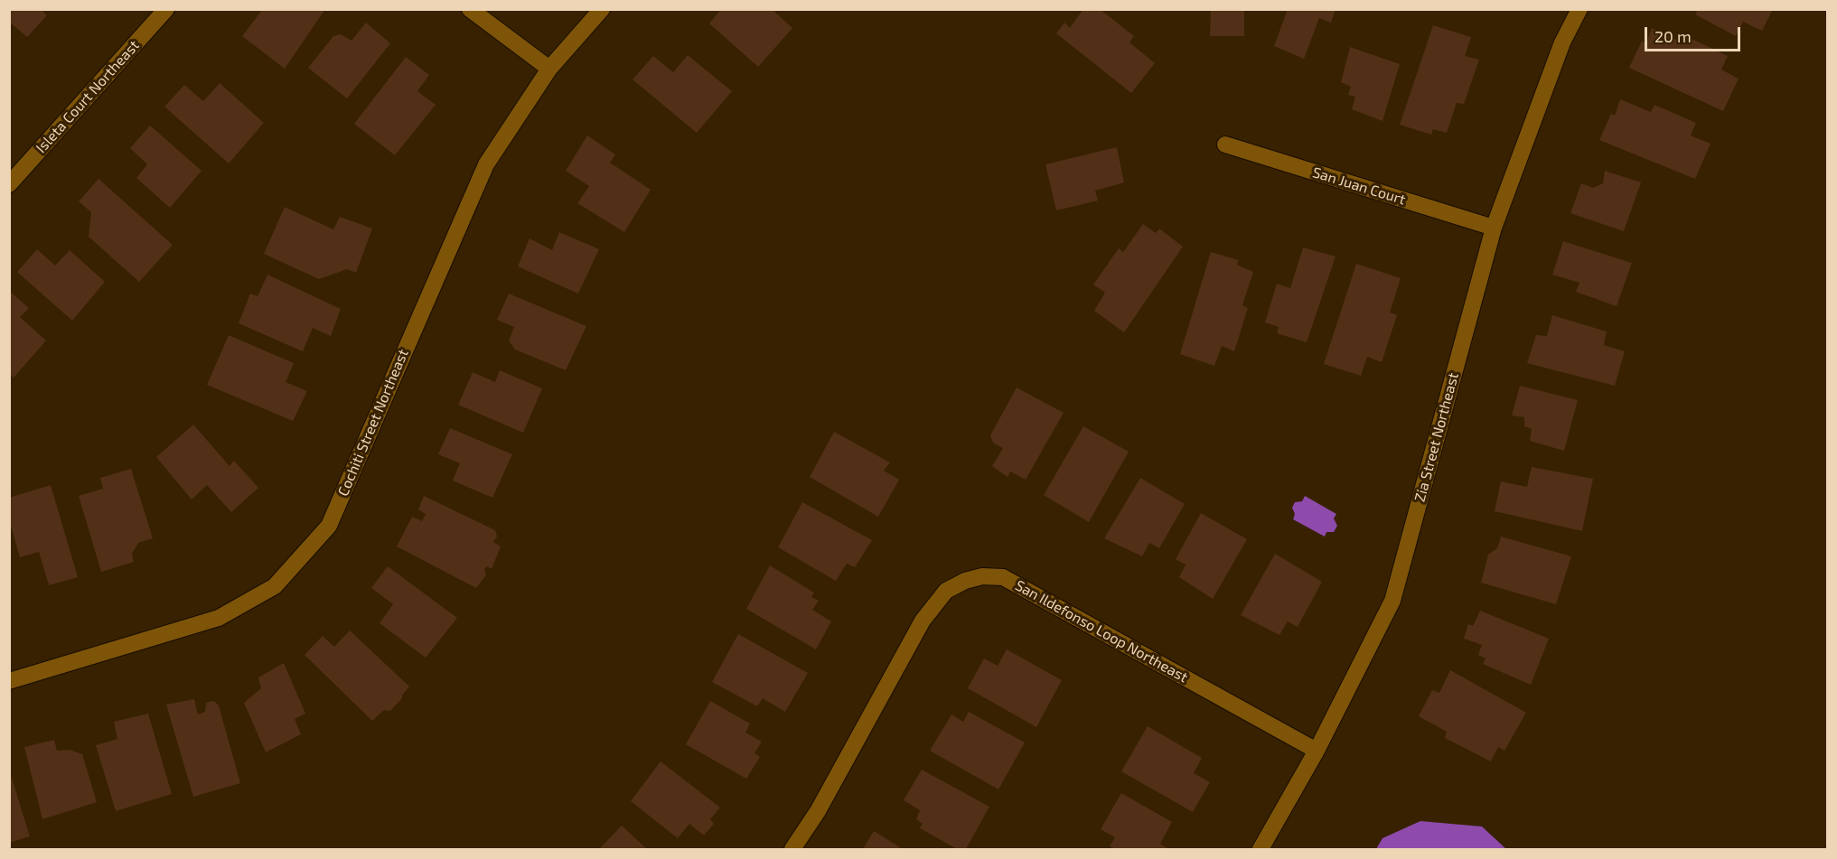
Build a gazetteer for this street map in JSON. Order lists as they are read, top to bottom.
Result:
{
  "streets": {
    "street": [
      "Isleta Court Northeast",
      "San Juan Court",
      "Cochiti Street Northeast",
      "Zia Street Northeast",
      "San Ildefonso Loop Northeast"
    ]
  },
  "crossings": [
    ["San Juan Court", "Zia Street Northeast"],
    ["Zia Street Northeast", "San Ildefonso Loop Northeast"]
  ],
  "scale_bar": "20 m"
}
